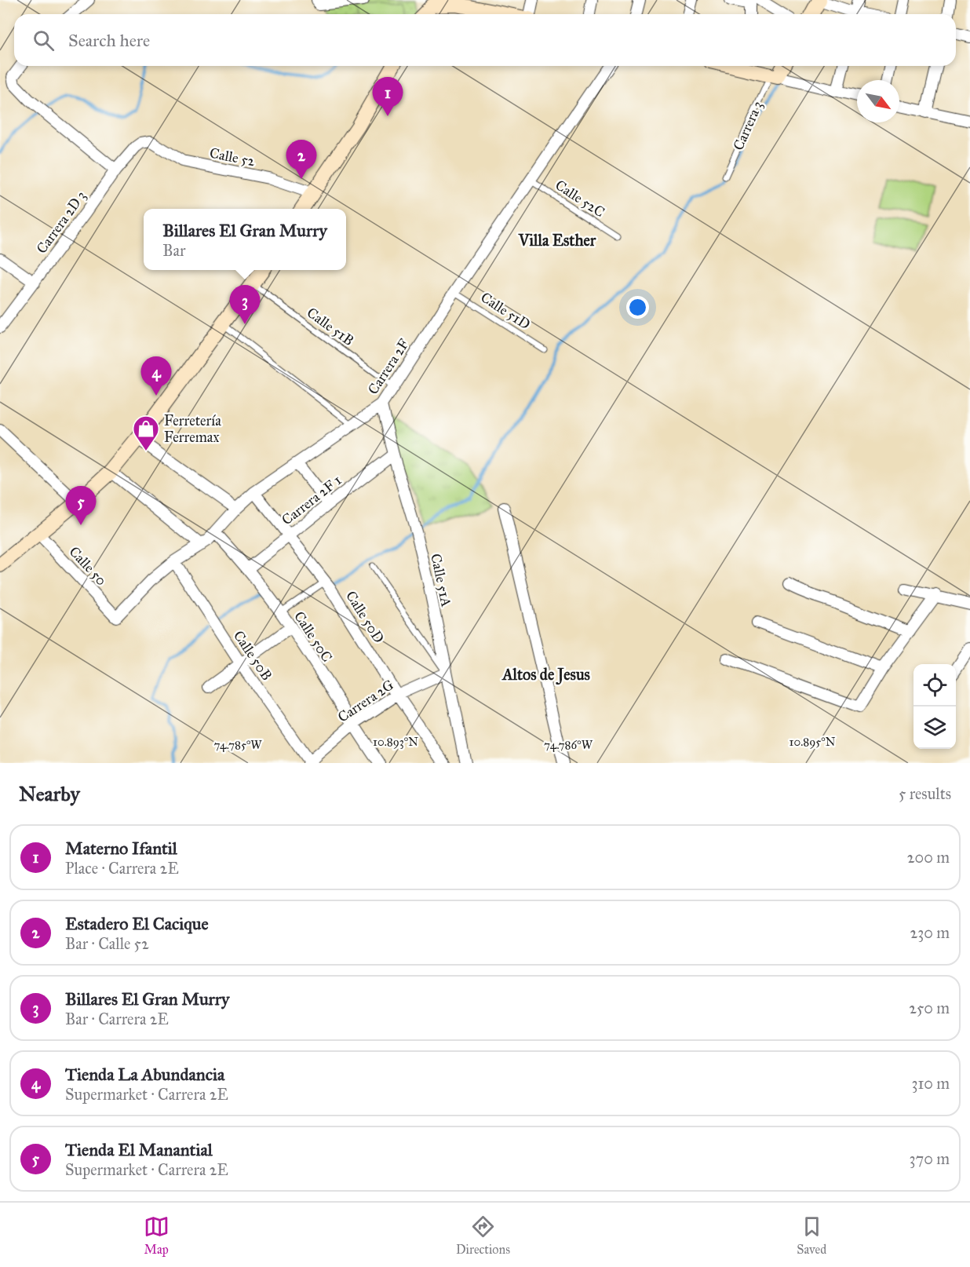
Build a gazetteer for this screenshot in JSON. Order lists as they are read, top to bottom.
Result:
{
  "streets": {
    "street": [
      "Carrera 3",
      "Calle 52",
      "Carrera 2D 3",
      "Carrera 2F",
      "Carrera 2F 1",
      "Calle 50",
      "Calle 51A",
      "Calle 50D",
      "Calle 50C",
      "Calle 50B",
      "Carrera 2G"
    ],
    "lane": ["Calle 52C", "Calle 51D", "Calle 51B"]
  },
  "crossings": [
    ["Calle 52", "Carrera 2D 3"],
    ["Calle 52C", "Carrera 2F"],
    ["Calle 51D", "Carrera 2F"],
    ["Calle 51B", "Carrera 2F"],
    ["Carrera 2F", "Calle 50"],
    ["Carrera 2F", "Calle 51A"],
    ["Carrera 2F", "Calle 50D"],
    ["Carrera 2F", "Calle 50C"],
    ["Carrera 2F", "Calle 50B"],
    ["Carrera 2F 1", "Calle 51A"],
    ["Carrera 2F 1", "Calle 50D"],
    ["Carrera 2F 1", "Calle 50C"],
    ["Calle 51A", "Carrera 2G"],
    ["Calle 50D", "Carrera 2G"],
    ["Calle 50C", "Carrera 2G"],
    ["Calle 50B", "Carrera 2G"]
  ],
  "districts": ["Villa Esther", "Altos de Jesus"],
  "places": {
    "shop": ["Ferretería Ferremax"]
  },
  "north": "bottom right",
  "page": {
    "search": "Search here",
    "pins": [
      "1",
      "2",
      "3",
      "4",
      "5"
    ],
    "popup": ["Billares El Gran Murry", "Bar"],
    "heading": ["Nearby", "5 results"],
    "list": [
      {
        "mark": "1",
        "name": "Materno Ifantil",
        "note": "Place · Carrera 2E",
        "value": "200 m"
      },
      {
        "mark": "2",
        "name": "Estadero El Cacique",
        "note": "Bar · Calle 52",
        "value": "230 m"
      },
      {
        "mark": "3",
        "name": "Billares El Gran Murry",
        "note": "Bar · Carrera 2E",
        "value": "250 m"
      },
      {
        "mark": "4",
        "name": "Tienda La Abundancia",
        "note": "Supermarket · Carrera 2E",
        "value": "310 m"
      },
      {
        "mark": "5",
        "name": "Tienda El Manantial",
        "note": "Supermarket · Carrera 2E",
        "value": "370 m"
      }
    ],
    "nav": ["Map", "Directions", "Saved"]
  },
  "coordinates": [
    "10.893°N",
    "10.895°N",
    "74.785°W",
    "74.786°W"
  ]
}
